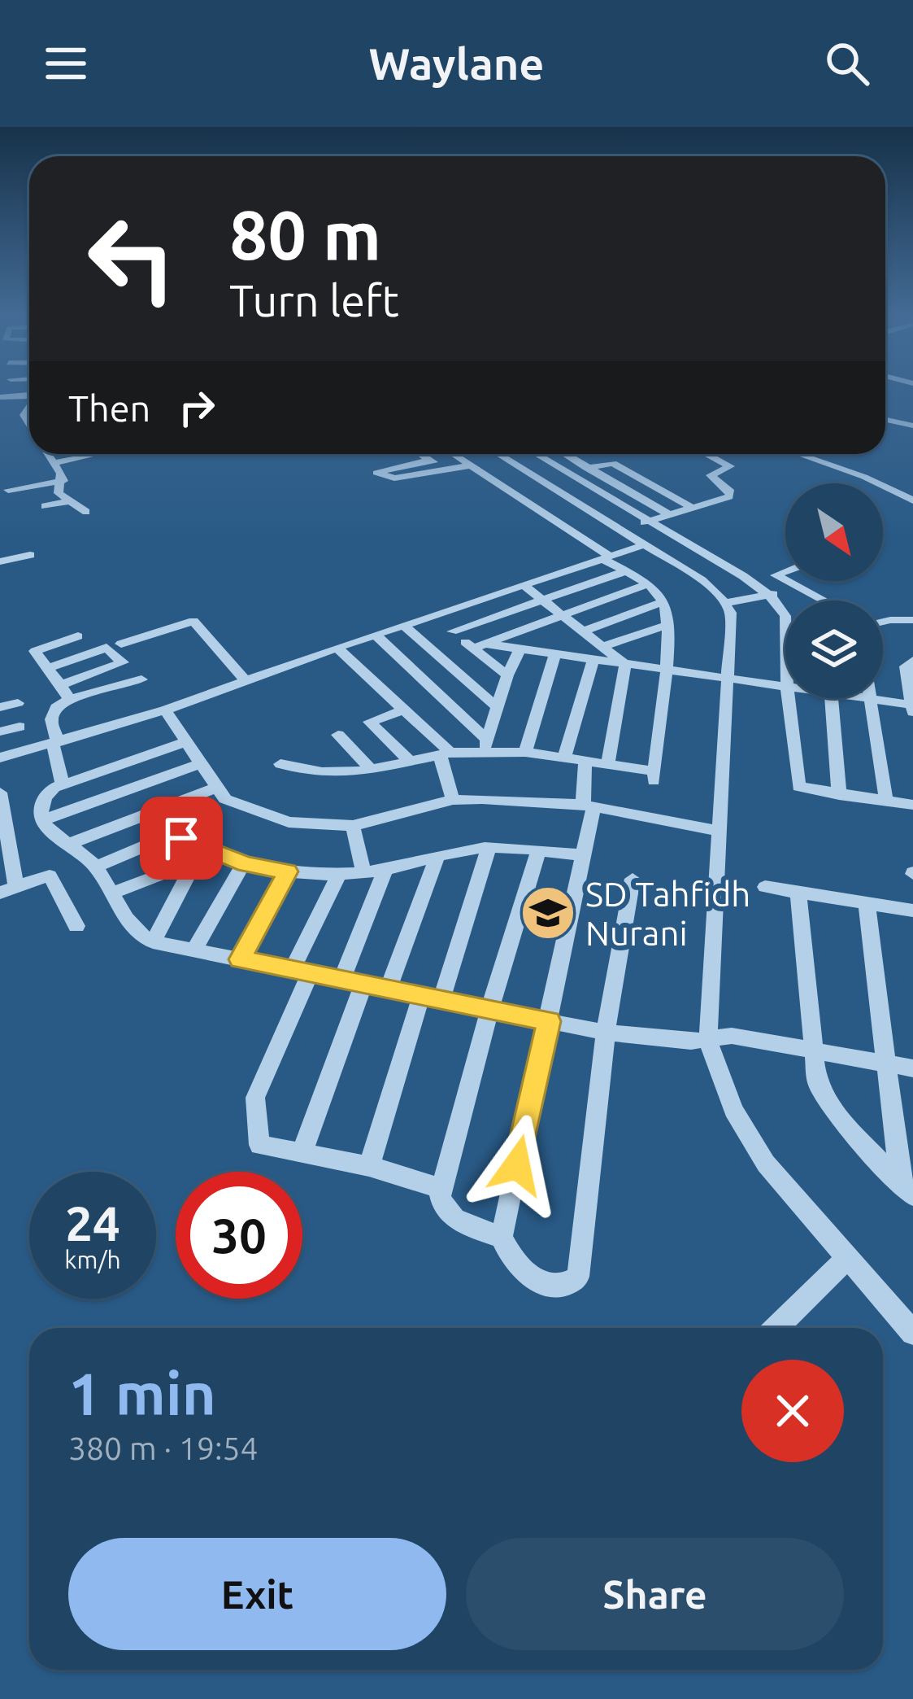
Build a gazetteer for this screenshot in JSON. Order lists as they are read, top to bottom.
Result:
{
  "places": {
    "school or university": ["SD Tahfidh Nurani"]
  },
  "north": "bottom right",
  "page": {
    "header": "Waylane",
    "turn": ["80 m", "Turn left"],
    "then": "Then",
    "speed": "24 km/h",
    "limit": "30",
    "heading": ["1 min", "380 m · 19:54"],
    "buttons": ["Exit", "Share"]
  }
}
